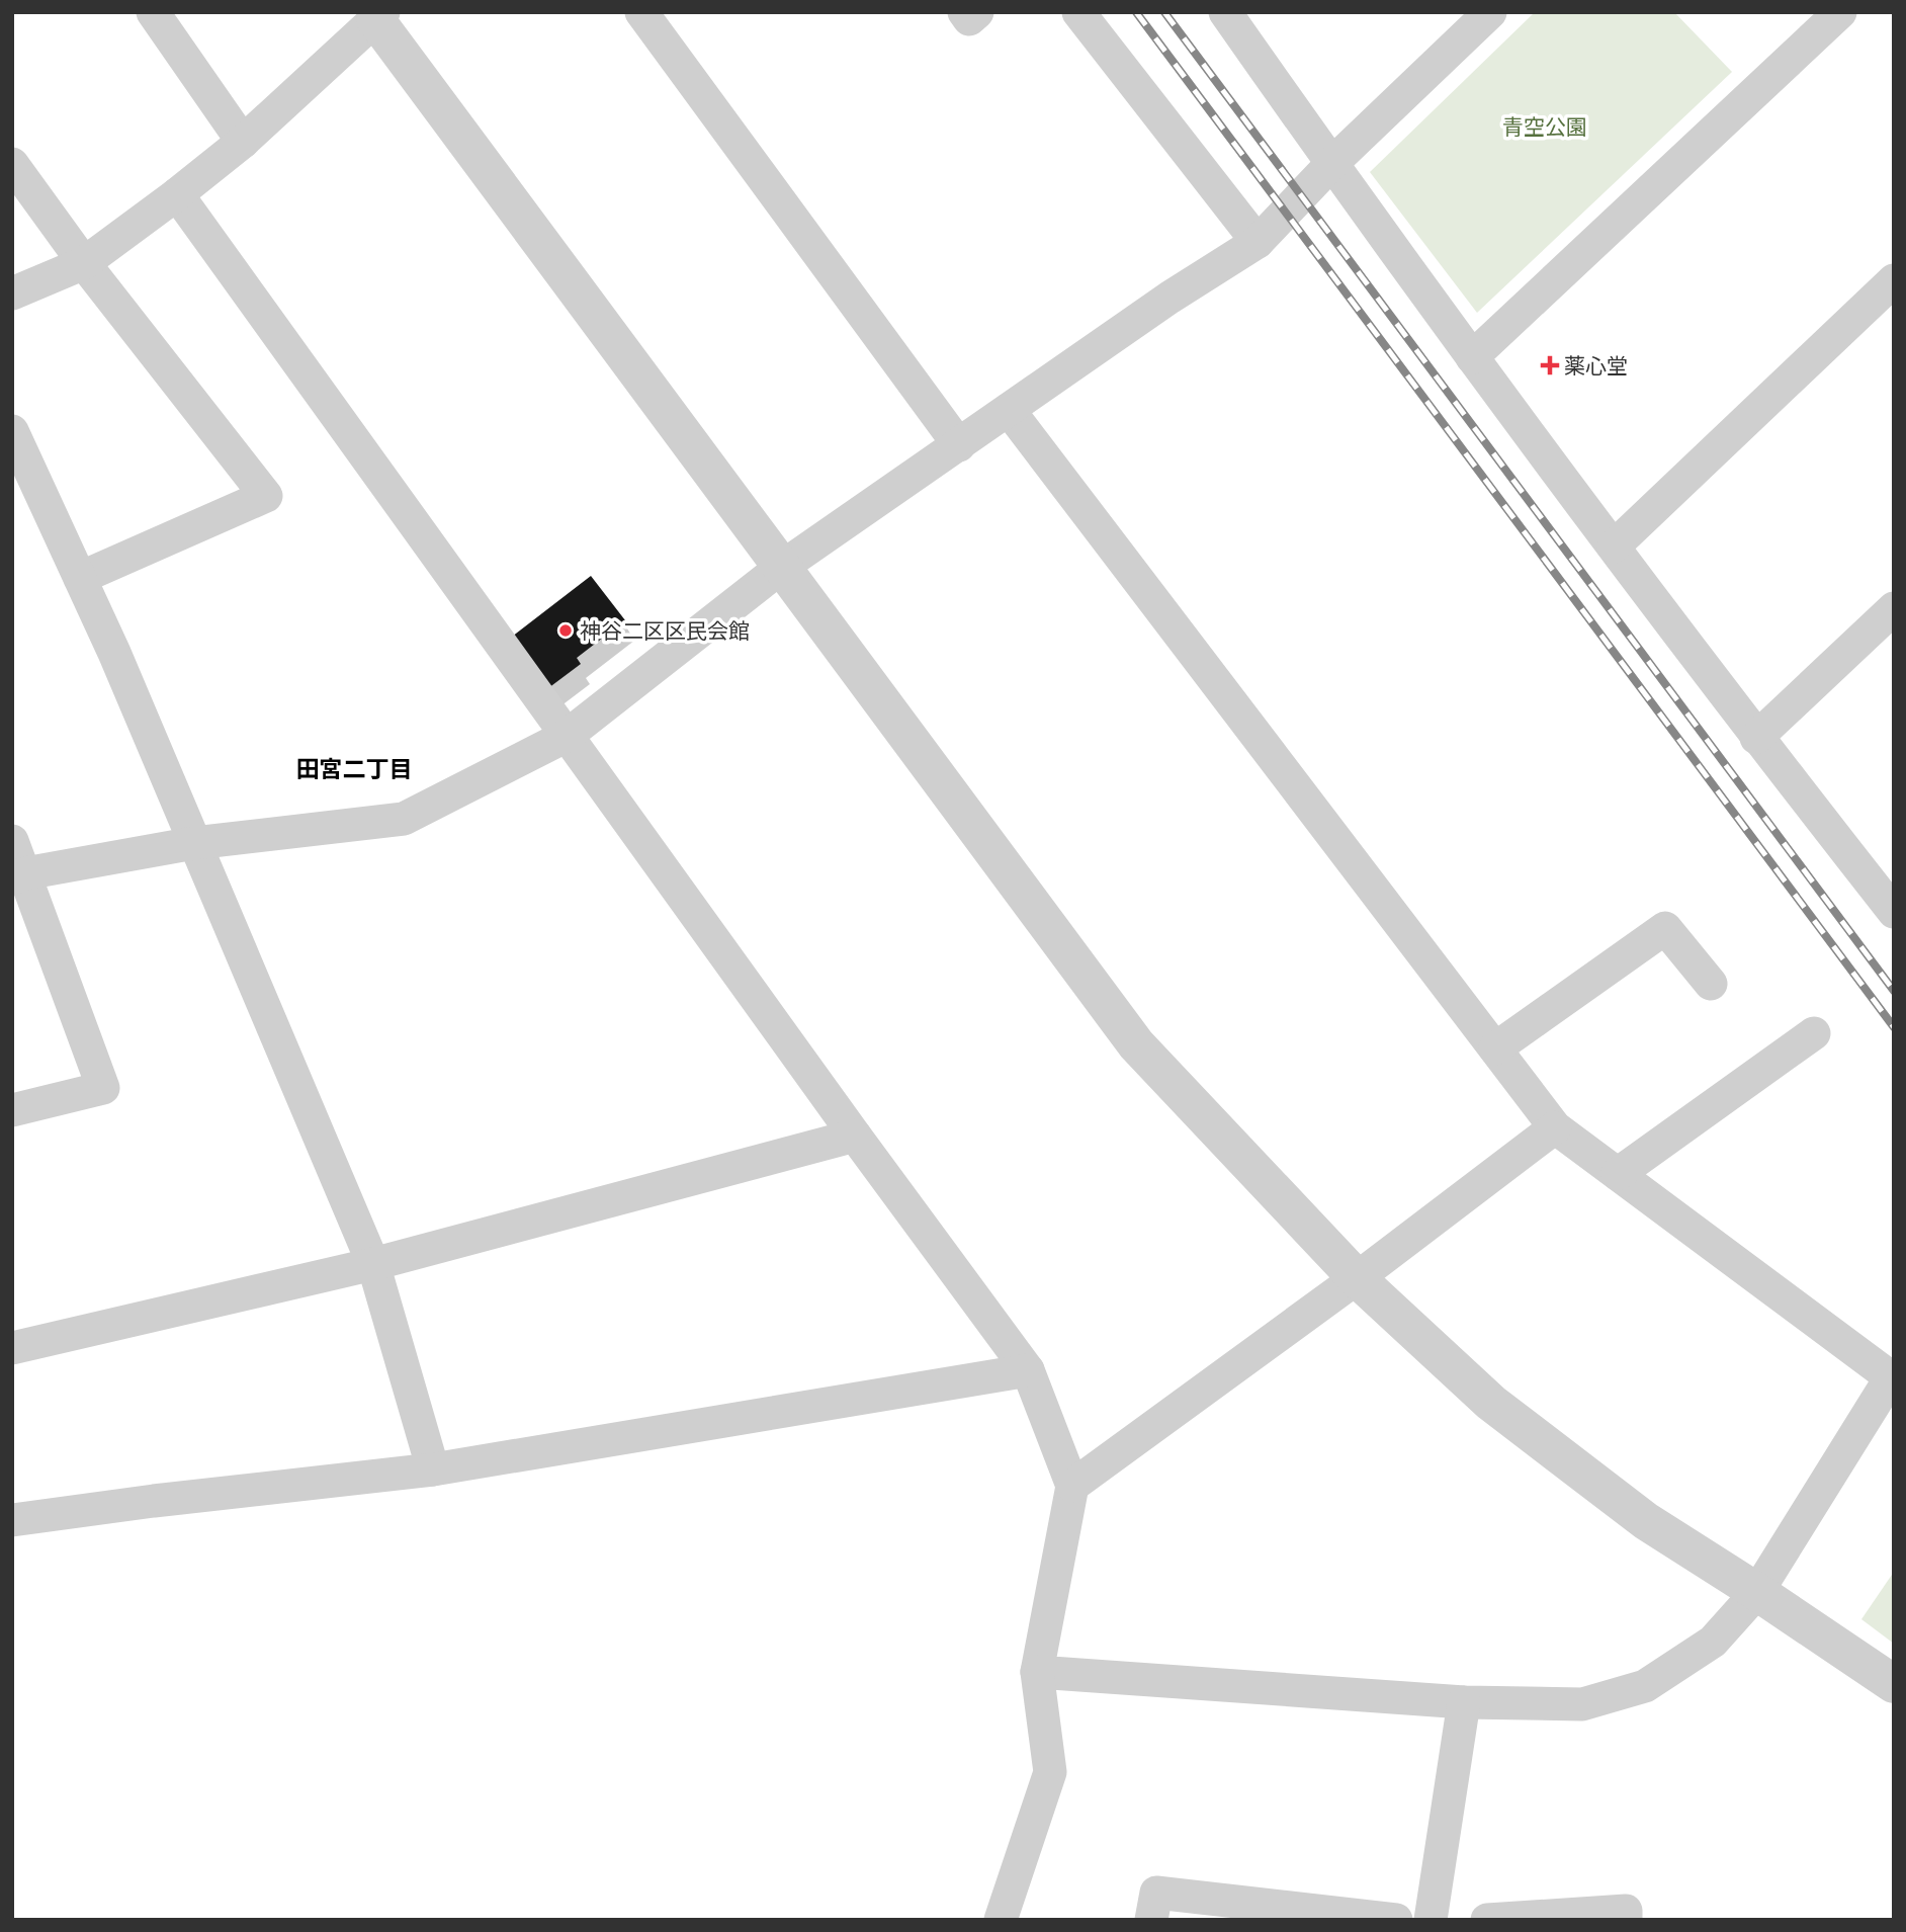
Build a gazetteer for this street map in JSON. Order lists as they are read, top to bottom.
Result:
{
  "districts": ["田宮二丁目"],
  "parks": ["青空公園"],
  "places": {
    "health": ["薬心堂"],
    "other": ["神谷二区区民会館"]
  }
}
